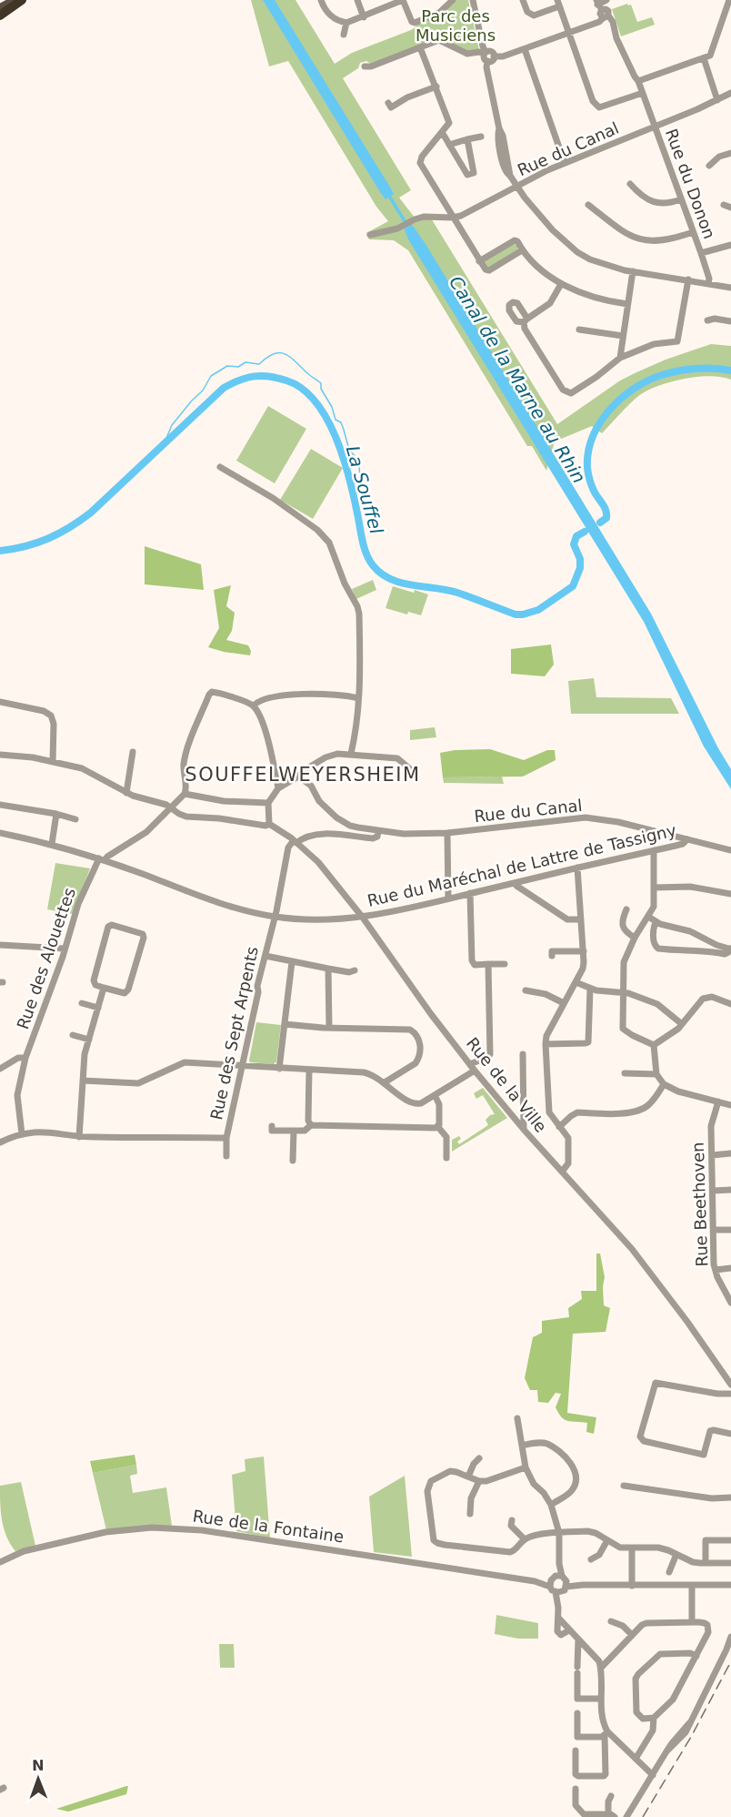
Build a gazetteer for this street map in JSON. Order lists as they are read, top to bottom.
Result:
{
  "streets": {
    "street": [
      "Rue du Canal",
      "Rue du Donon",
      "Rue du Maréchal de Lattre de Tassigny",
      "Rue des Alouettes",
      "Rue des Sept Arpents",
      "Rue de la Ville",
      "Rue Beethoven",
      "Rue de la Fontaine"
    ]
  },
  "crossings": [
    ["Rue du Canal", "Rue du Donon"],
    ["Rue du Canal", "Rue du Maréchal de Lattre de Tassigny"],
    ["Rue du Maréchal de Lattre de Tassigny", "Rue des Alouettes"],
    ["Rue du Maréchal de Lattre de Tassigny", "Rue des Sept Arpents"],
    ["Rue du Maréchal de Lattre de Tassigny", "Rue de la Ville"],
    ["Rue des Sept Arpents", "Rue de la Ville"]
  ],
  "districts": ["SOUFFELWEYERSHEIM"],
  "water": ["Canal de la Marne au Rhin", "La Souffel"],
  "parks": ["Parc des Musiciens"],
  "north": "top"
}
